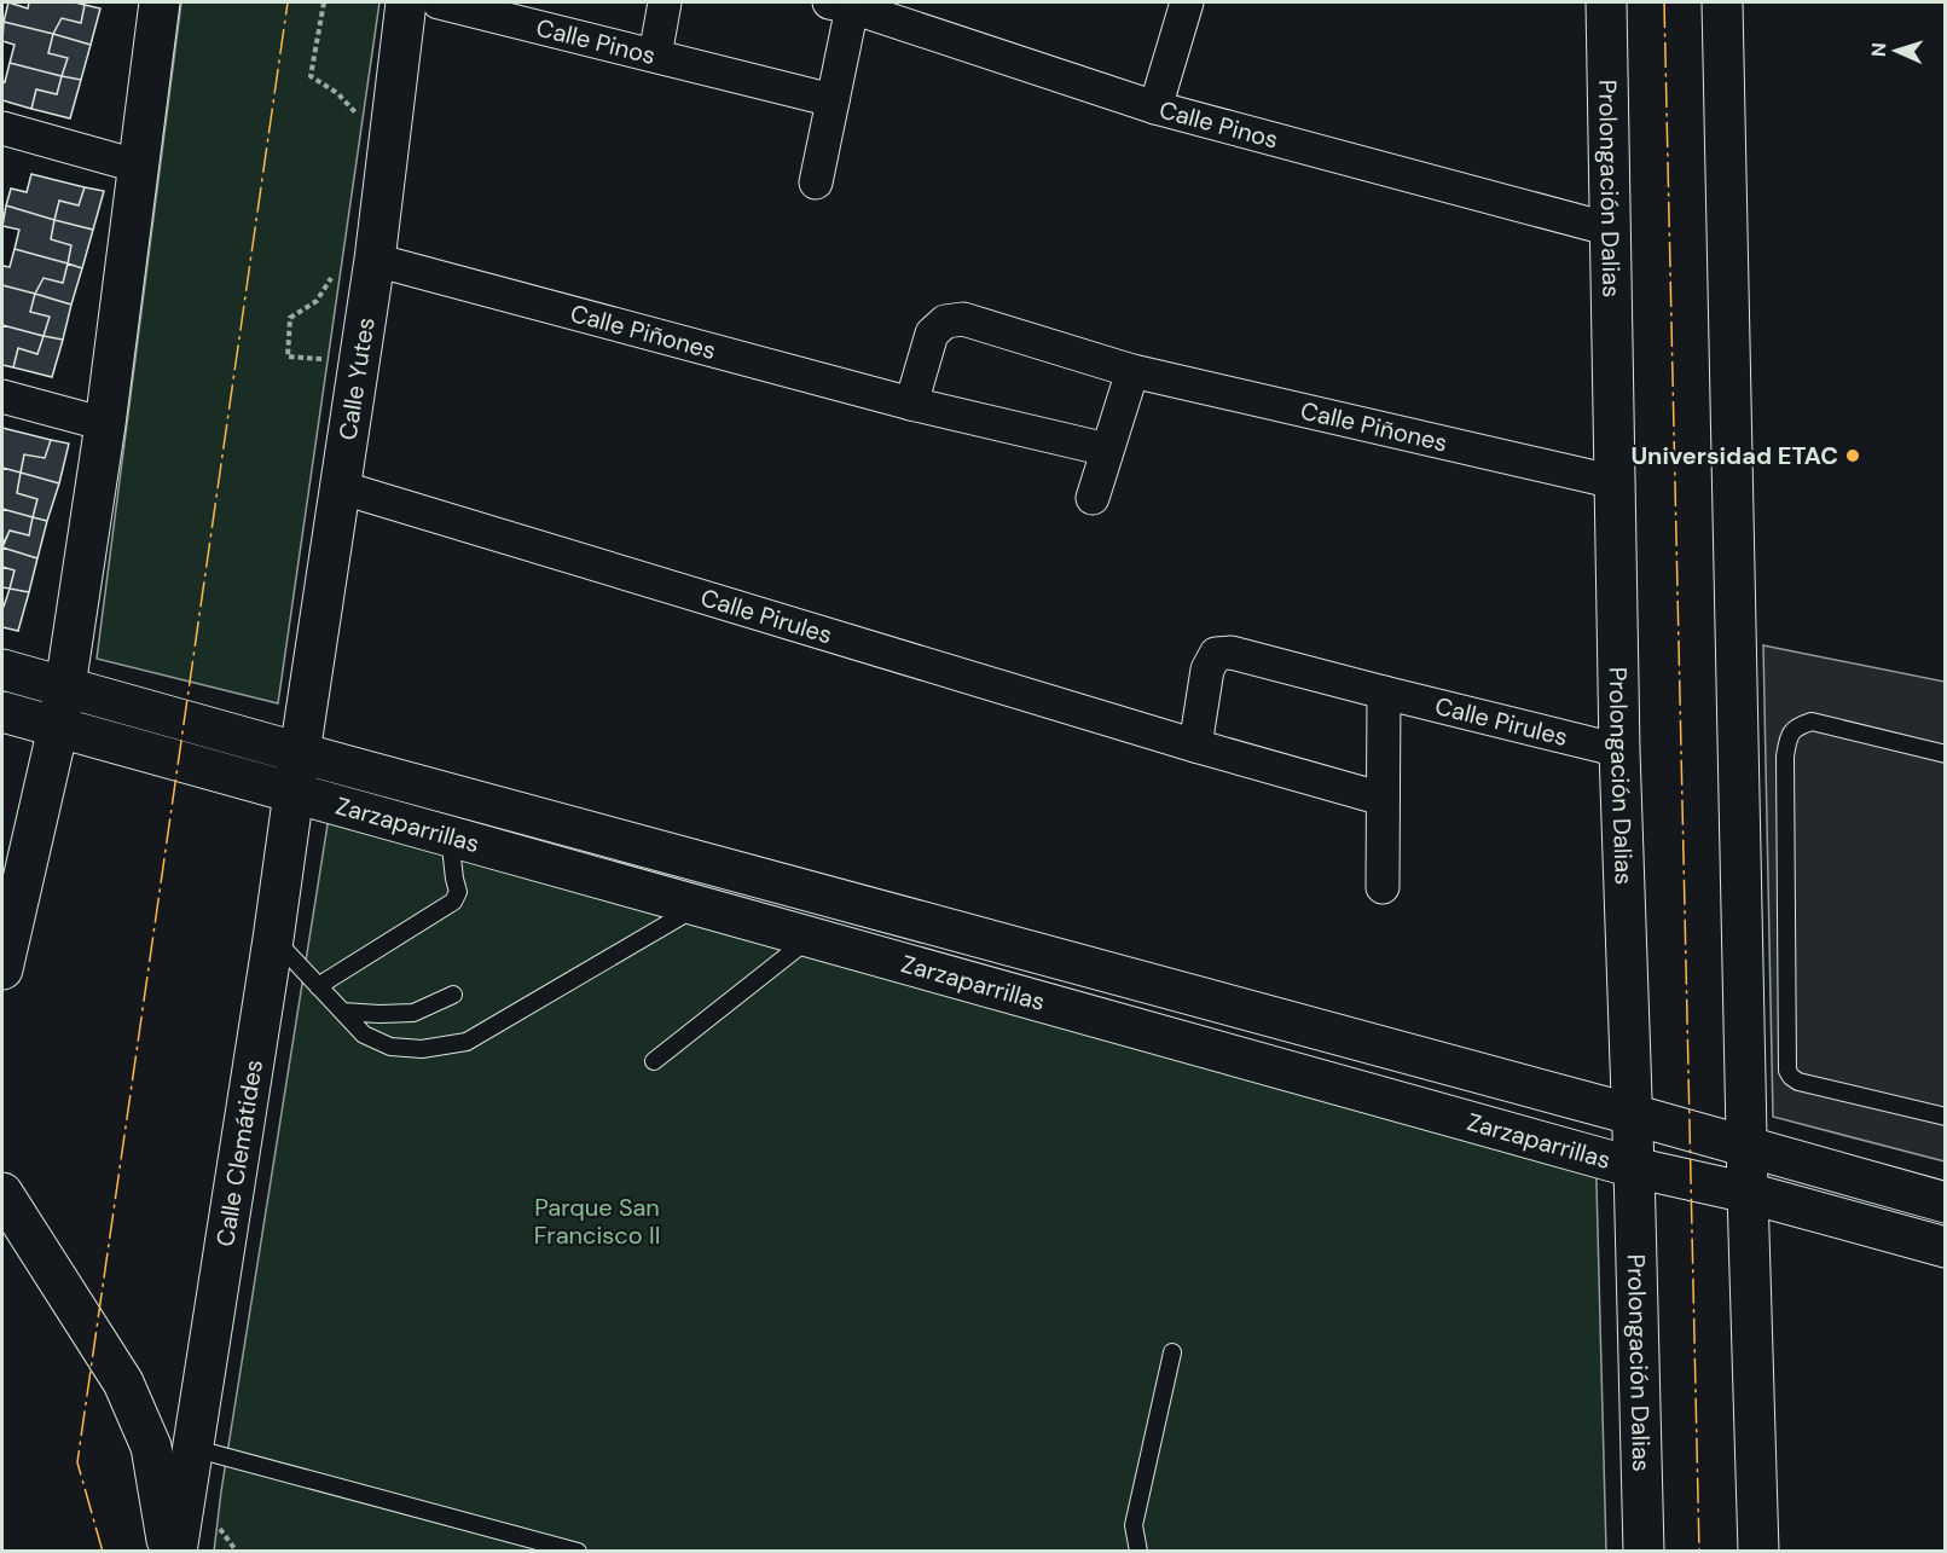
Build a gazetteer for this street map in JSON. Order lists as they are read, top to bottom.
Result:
{
  "streets": {
    "main road": [
      "Prolongación Dalias",
      "Calle Yutes",
      "Zarzaparrillas",
      "Calle Clemátides"
    ],
    "street": ["Calle Pinos", "Calle Piñones", "Calle Pirules"]
  },
  "crossings": [
    ["Calle Pinos", "Prolongación Dalias"],
    ["Prolongación Dalias", "Calle Piñones"],
    ["Prolongación Dalias", "Calle Pirules"],
    ["Prolongación Dalias", "Zarzaparrillas"],
    ["Calle Piñones", "Calle Yutes"],
    ["Calle Yutes", "Calle Pirules"],
    ["Calle Yutes", "Zarzaparrillas"],
    ["Calle Yutes", "Calle Clemátides"],
    ["Zarzaparrillas", "Calle Clemátides"]
  ],
  "parks": ["Parque San Francisco II"],
  "places": ["Universidad ETAC"],
  "north": "left"
}
